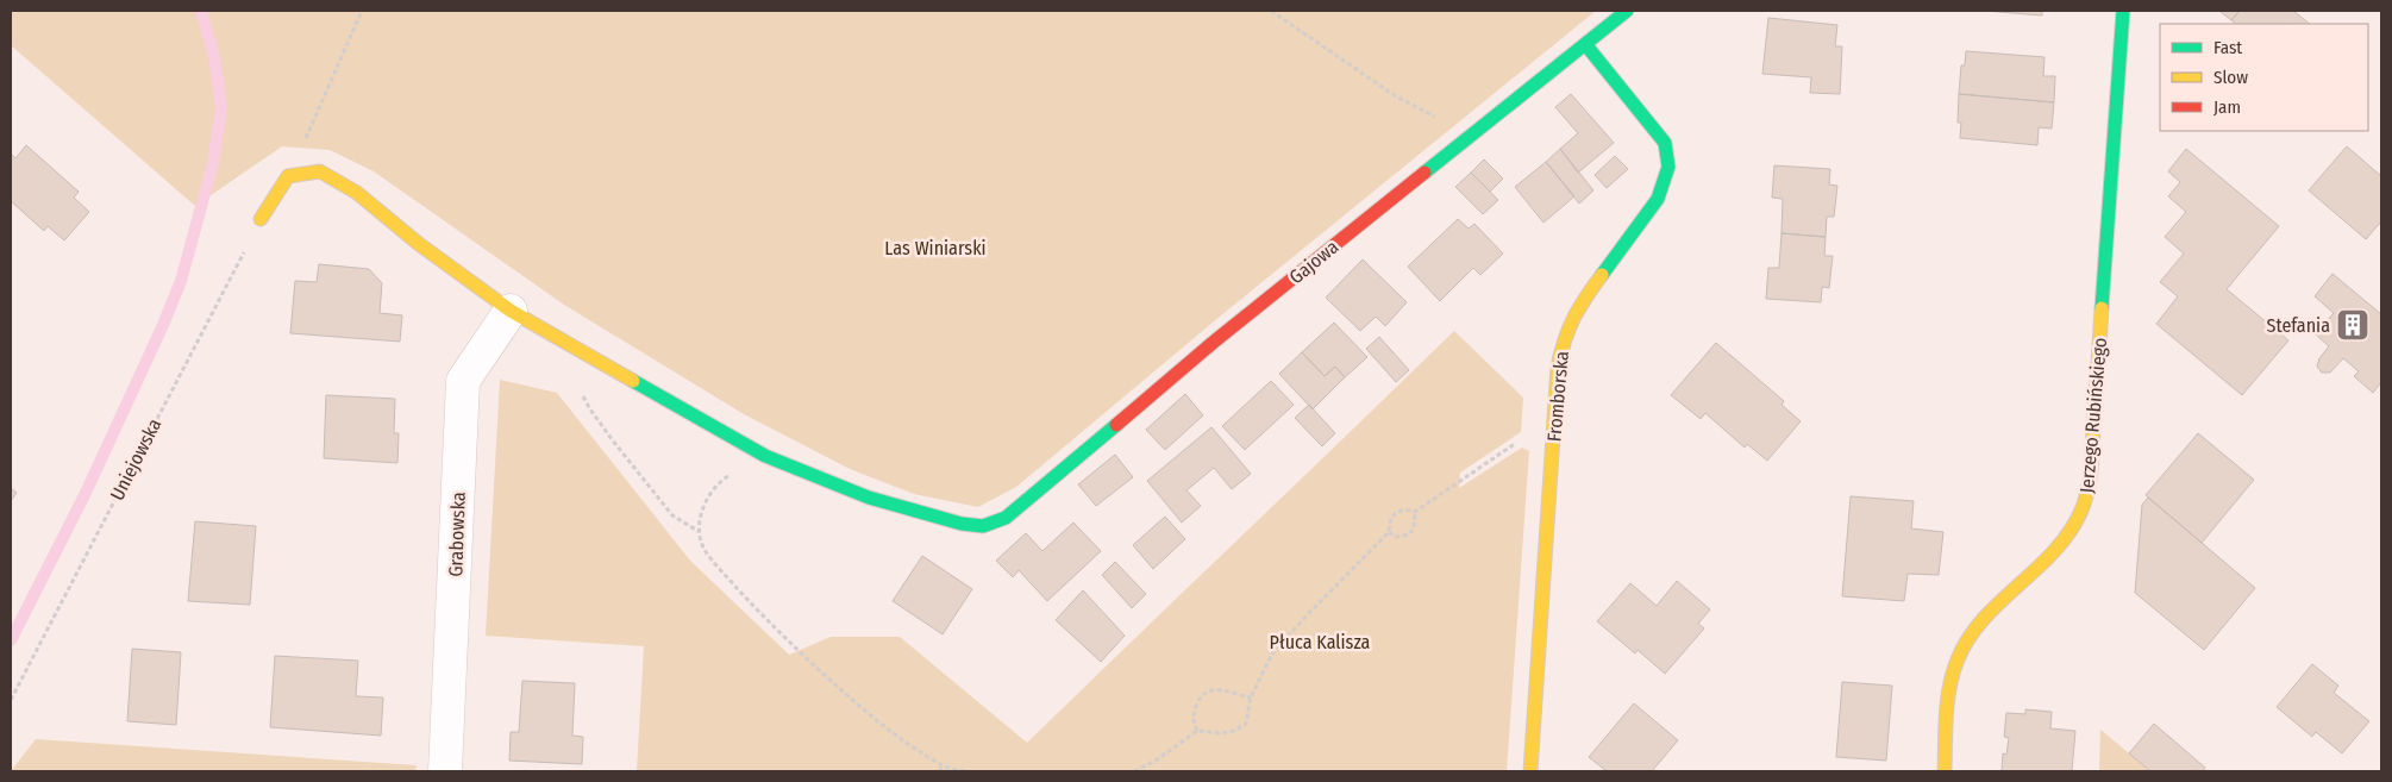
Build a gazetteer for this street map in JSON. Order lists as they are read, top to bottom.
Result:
{
  "streets": {
    "street": [
      "Gajowa",
      "Fromborska",
      "Jerzego Rubińskiego",
      "Grabowska"
    ],
    "path": ["Uniejowska"]
  },
  "crossings": [
    ["Gajowa", "Fromborska"]
  ],
  "parks": ["Las Winiarski", "Płuca Kalisza"],
  "places": {
    "building": ["Stefania"]
  },
  "legend": ["Fast", "Slow", "Jam"]
}
